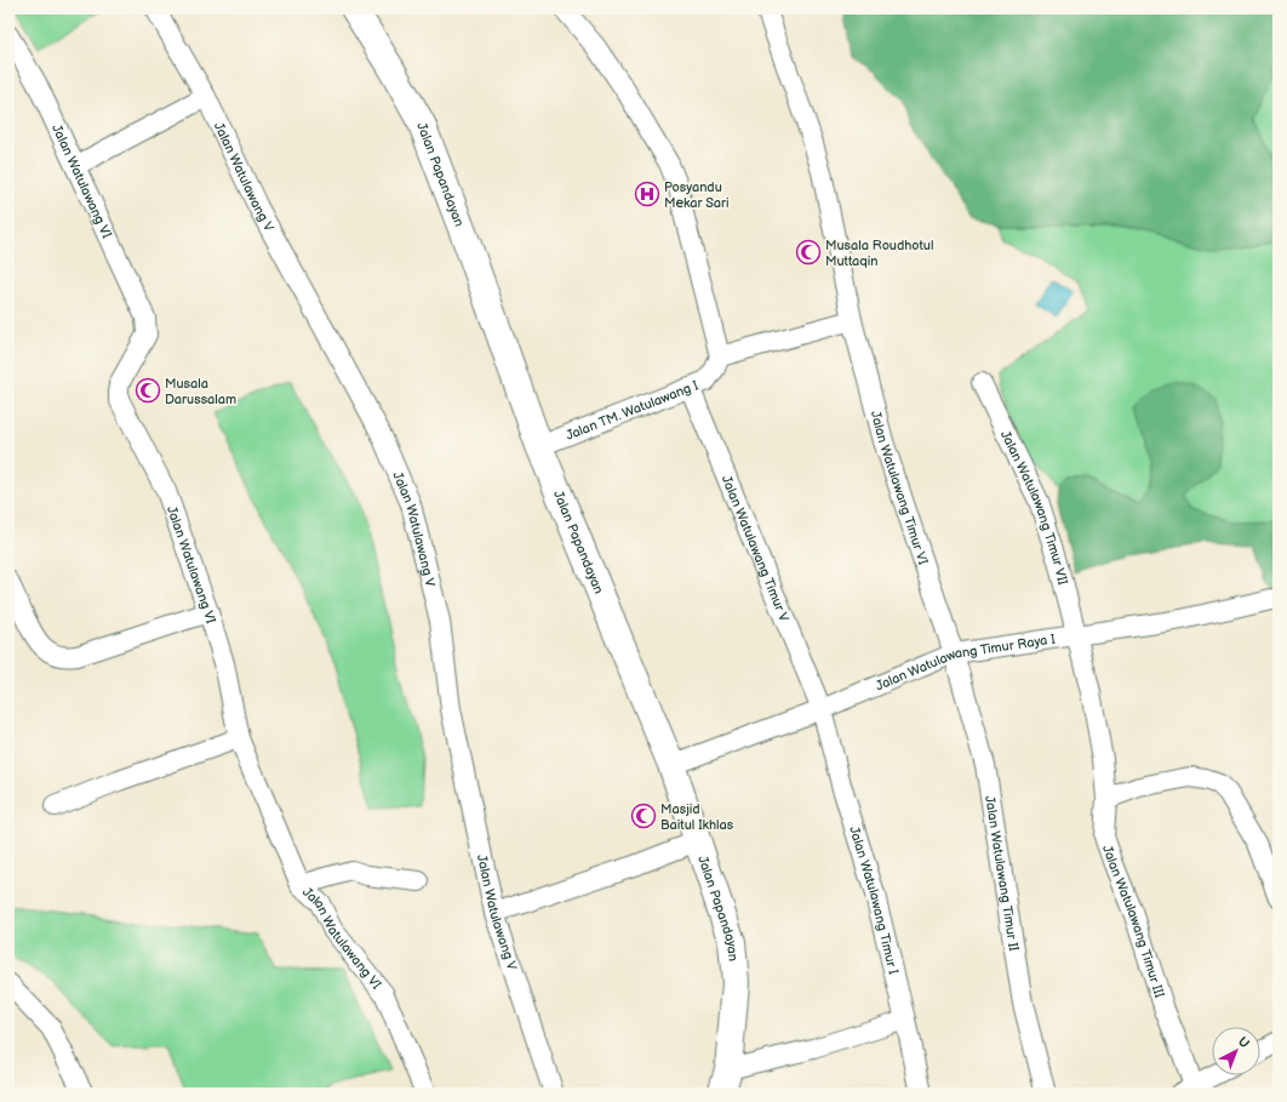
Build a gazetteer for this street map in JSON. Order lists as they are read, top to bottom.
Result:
{
  "streets": {
    "main road": ["Jalan Papandayan"],
    "street": [
      "Jalan Watulawang V",
      "Jalan Watulawang VI",
      "Jalan TM. Watulawang I",
      "Jalan Watulawang Timur VI",
      "Jalan Watulawang Timur VII",
      "Jalan Watulawang Timur V",
      "Jalan Watulawang Timur Raya I",
      "Jalan Watulawang Timur II",
      "Jalan Watulawang Timur I",
      "Jalan Watulawang Timur III"
    ]
  },
  "crossings": [
    ["Jalan Papandayan", "Jalan TM. Watulawang I"],
    ["Jalan Papandayan", "Jalan Watulawang Timur Raya I"],
    ["Jalan TM. Watulawang I", "Jalan Watulawang Timur V"],
    ["Jalan Watulawang Timur VI", "Jalan Watulawang Timur Raya I"],
    ["Jalan Watulawang Timur VI", "Jalan Watulawang Timur II"],
    ["Jalan Watulawang Timur VII", "Jalan Watulawang Timur Raya I"],
    ["Jalan Watulawang Timur VII", "Jalan Watulawang Timur III"],
    ["Jalan Watulawang Timur V", "Jalan Watulawang Timur Raya I"],
    ["Jalan Watulawang Timur V", "Jalan Watulawang Timur I"],
    ["Jalan Watulawang Timur Raya I", "Jalan Watulawang Timur II"],
    ["Jalan Watulawang Timur Raya I", "Jalan Watulawang Timur I"],
    ["Jalan Watulawang Timur Raya I", "Jalan Watulawang Timur III"]
  ],
  "places": {
    "hospital": ["Posyandu Mekar Sari"],
    "mosque": ["Musala Roudhotul Muttaqin", "Musala Darussalam", "Masjid Baitul Ikhlas"]
  },
  "north": "top right"
}
